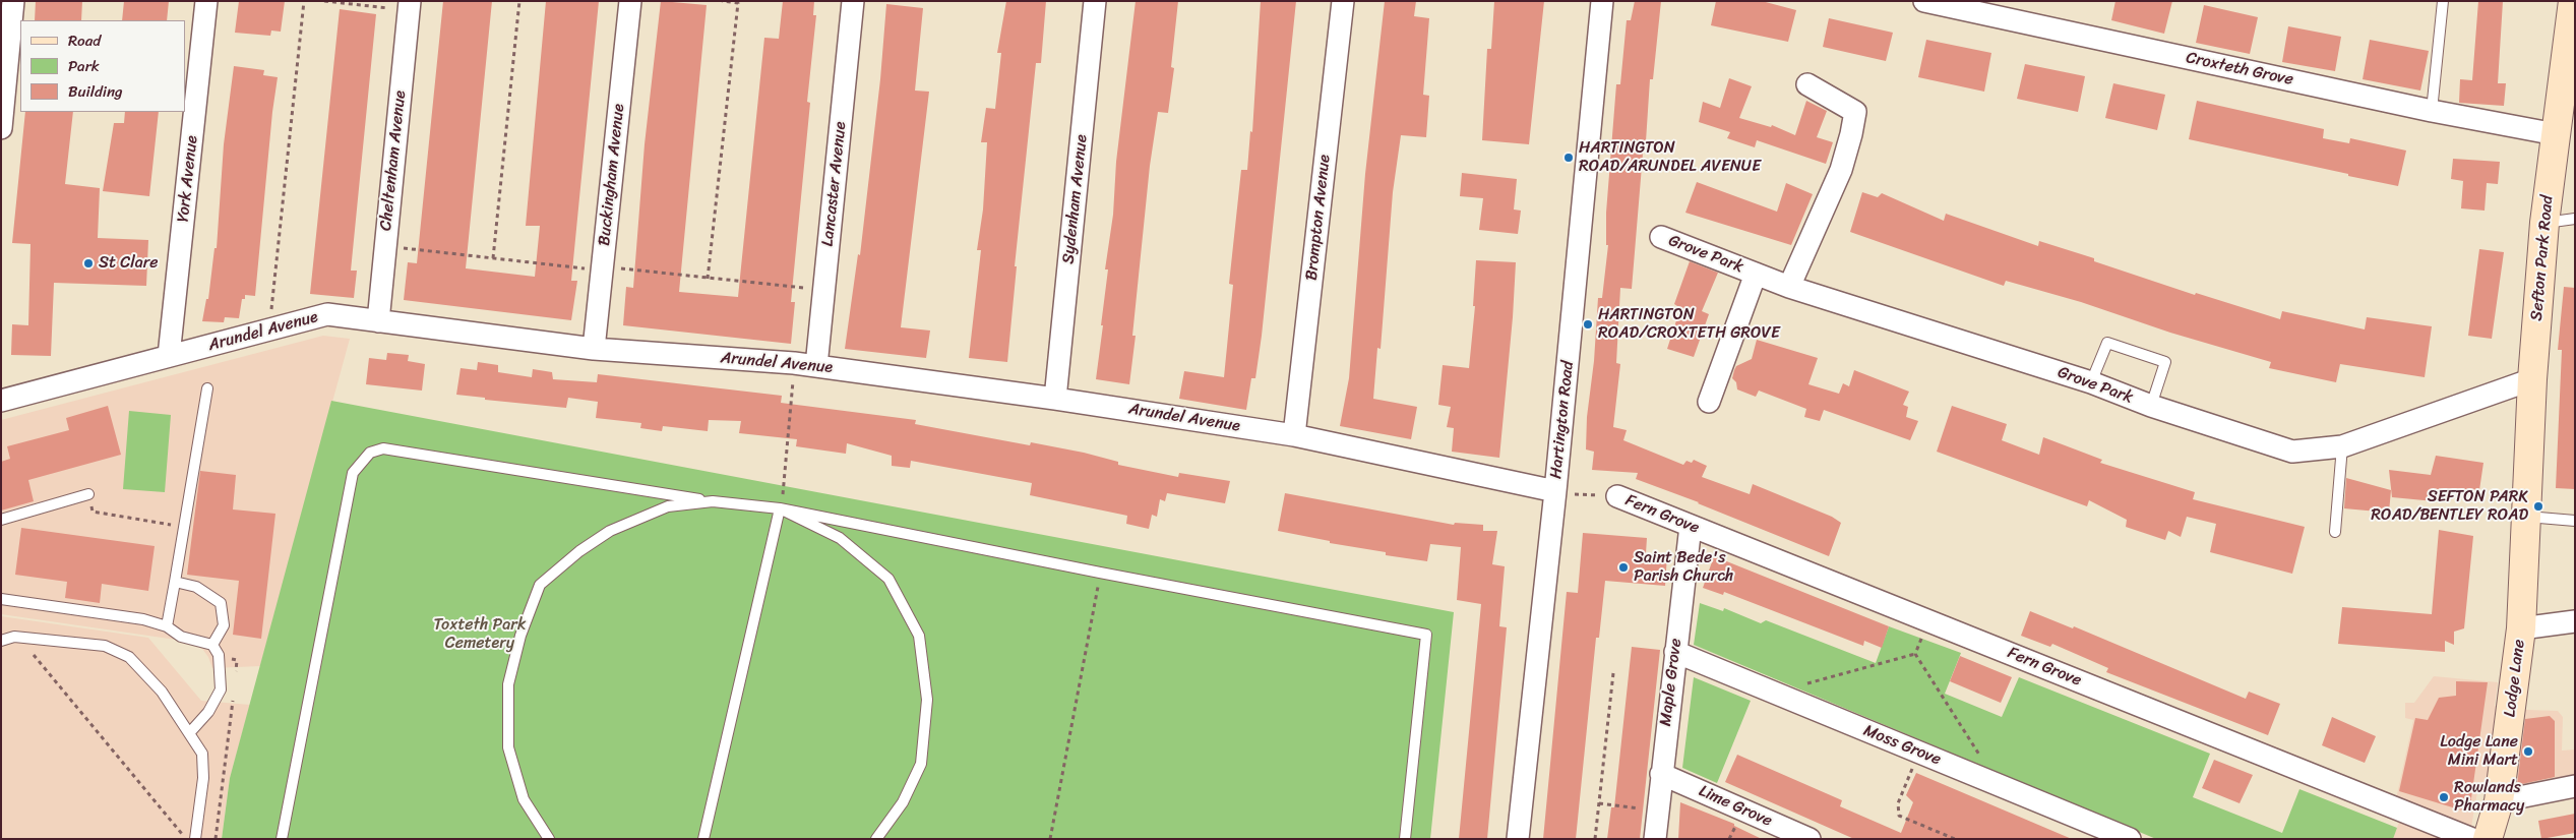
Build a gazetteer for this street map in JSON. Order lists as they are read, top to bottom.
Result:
{
  "streets": {
    "main road": ["Sefton Park Road", "Lodge Lane"],
    "street": [
      "Croxteth Grove",
      "Cheltenham Avenue",
      "Buckingham Avenue",
      "York Avenue",
      "Lancaster Avenue",
      "Sydenham Avenue",
      "Brompton Avenue",
      "Grove Park",
      "Arundel Avenue",
      "Hartington Road",
      "Fern Grove",
      "Maple Grove",
      "Moss Grove",
      "Lime Grove"
    ]
  },
  "crossings": [
    ["Croxteth Grove", "Sefton Park Road"],
    ["Cheltenham Avenue", "Arundel Avenue"],
    ["Buckingham Avenue", "Arundel Avenue"],
    ["York Avenue", "Arundel Avenue"],
    ["Lancaster Avenue", "Arundel Avenue"],
    ["Sydenham Avenue", "Arundel Avenue"],
    ["Brompton Avenue", "Arundel Avenue"],
    ["Grove Park", "Sefton Park Road"],
    ["Sefton Park Road", "Lodge Lane"],
    ["Arundel Avenue", "Hartington Road"],
    ["Fern Grove", "Maple Grove"],
    ["Maple Grove", "Moss Grove"],
    ["Maple Grove", "Lime Grove"]
  ],
  "parks": ["Toxteth Park Cemetery"],
  "places": [
    "HARTINGTON ROAD/ARUNDEL AVENUE",
    "St Clare",
    "HARTINGTON ROAD/CROXTETH GROVE",
    "SEFTON PARK ROAD/BENTLEY ROAD",
    "Saint Bede's Parish Church",
    "Lodge Lane Mini Mart",
    "Rowlands Pharmacy"
  ],
  "legend": ["Road", "Park", "Building"]
}
